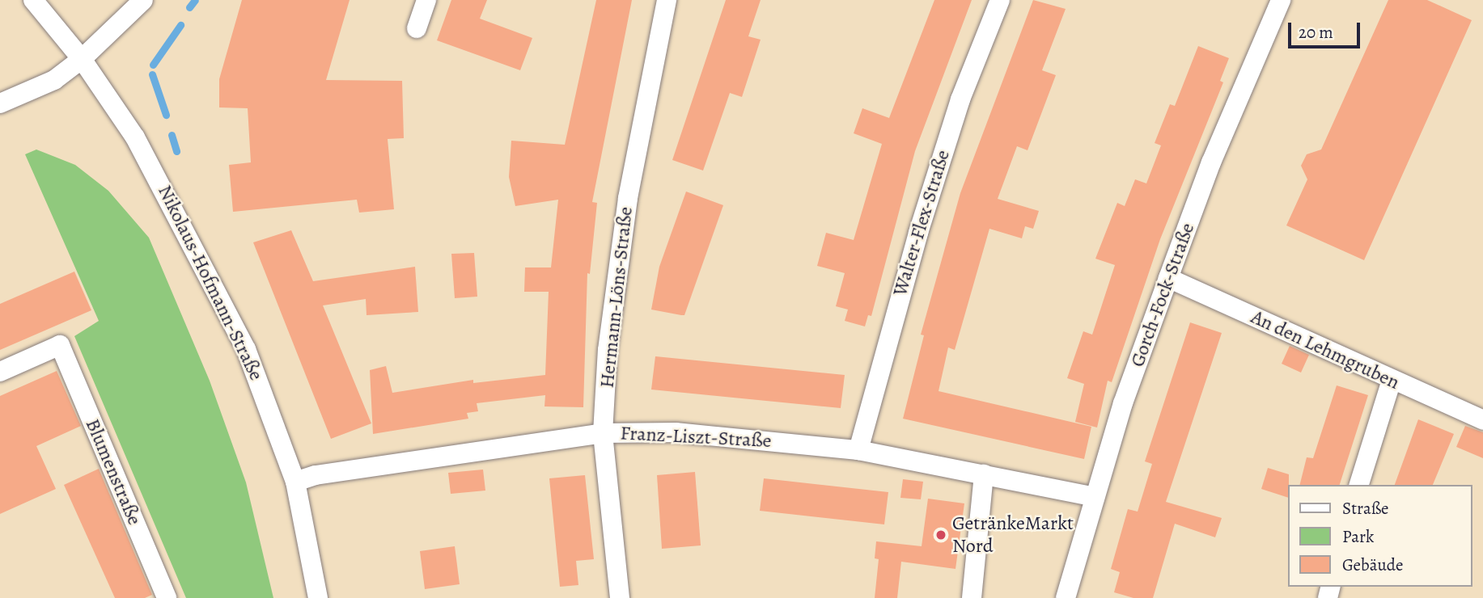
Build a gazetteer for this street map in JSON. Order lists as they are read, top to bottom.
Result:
{
  "streets": {
    "street": [
      "Walter-Flex-Straße",
      "Nikolaus-Hofmann-Straße",
      "Gorch-Fock-Straße",
      "Hermann-Löns-Straße",
      "An den Lehmgruben",
      "Franz-Liszt-Straße",
      "Blumenstraße"
    ]
  },
  "crossings": [
    ["Walter-Flex-Straße", "Franz-Liszt-Straße"],
    ["Nikolaus-Hofmann-Straße", "Franz-Liszt-Straße"],
    ["Gorch-Fock-Straße", "An den Lehmgruben"],
    ["Gorch-Fock-Straße", "Franz-Liszt-Straße"],
    ["Hermann-Löns-Straße", "Franz-Liszt-Straße"]
  ],
  "places": ["GetränkeMarkt Nord"],
  "legend": ["Straße", "Park", "Gebäude"],
  "scale_bar": "20 m"
}
